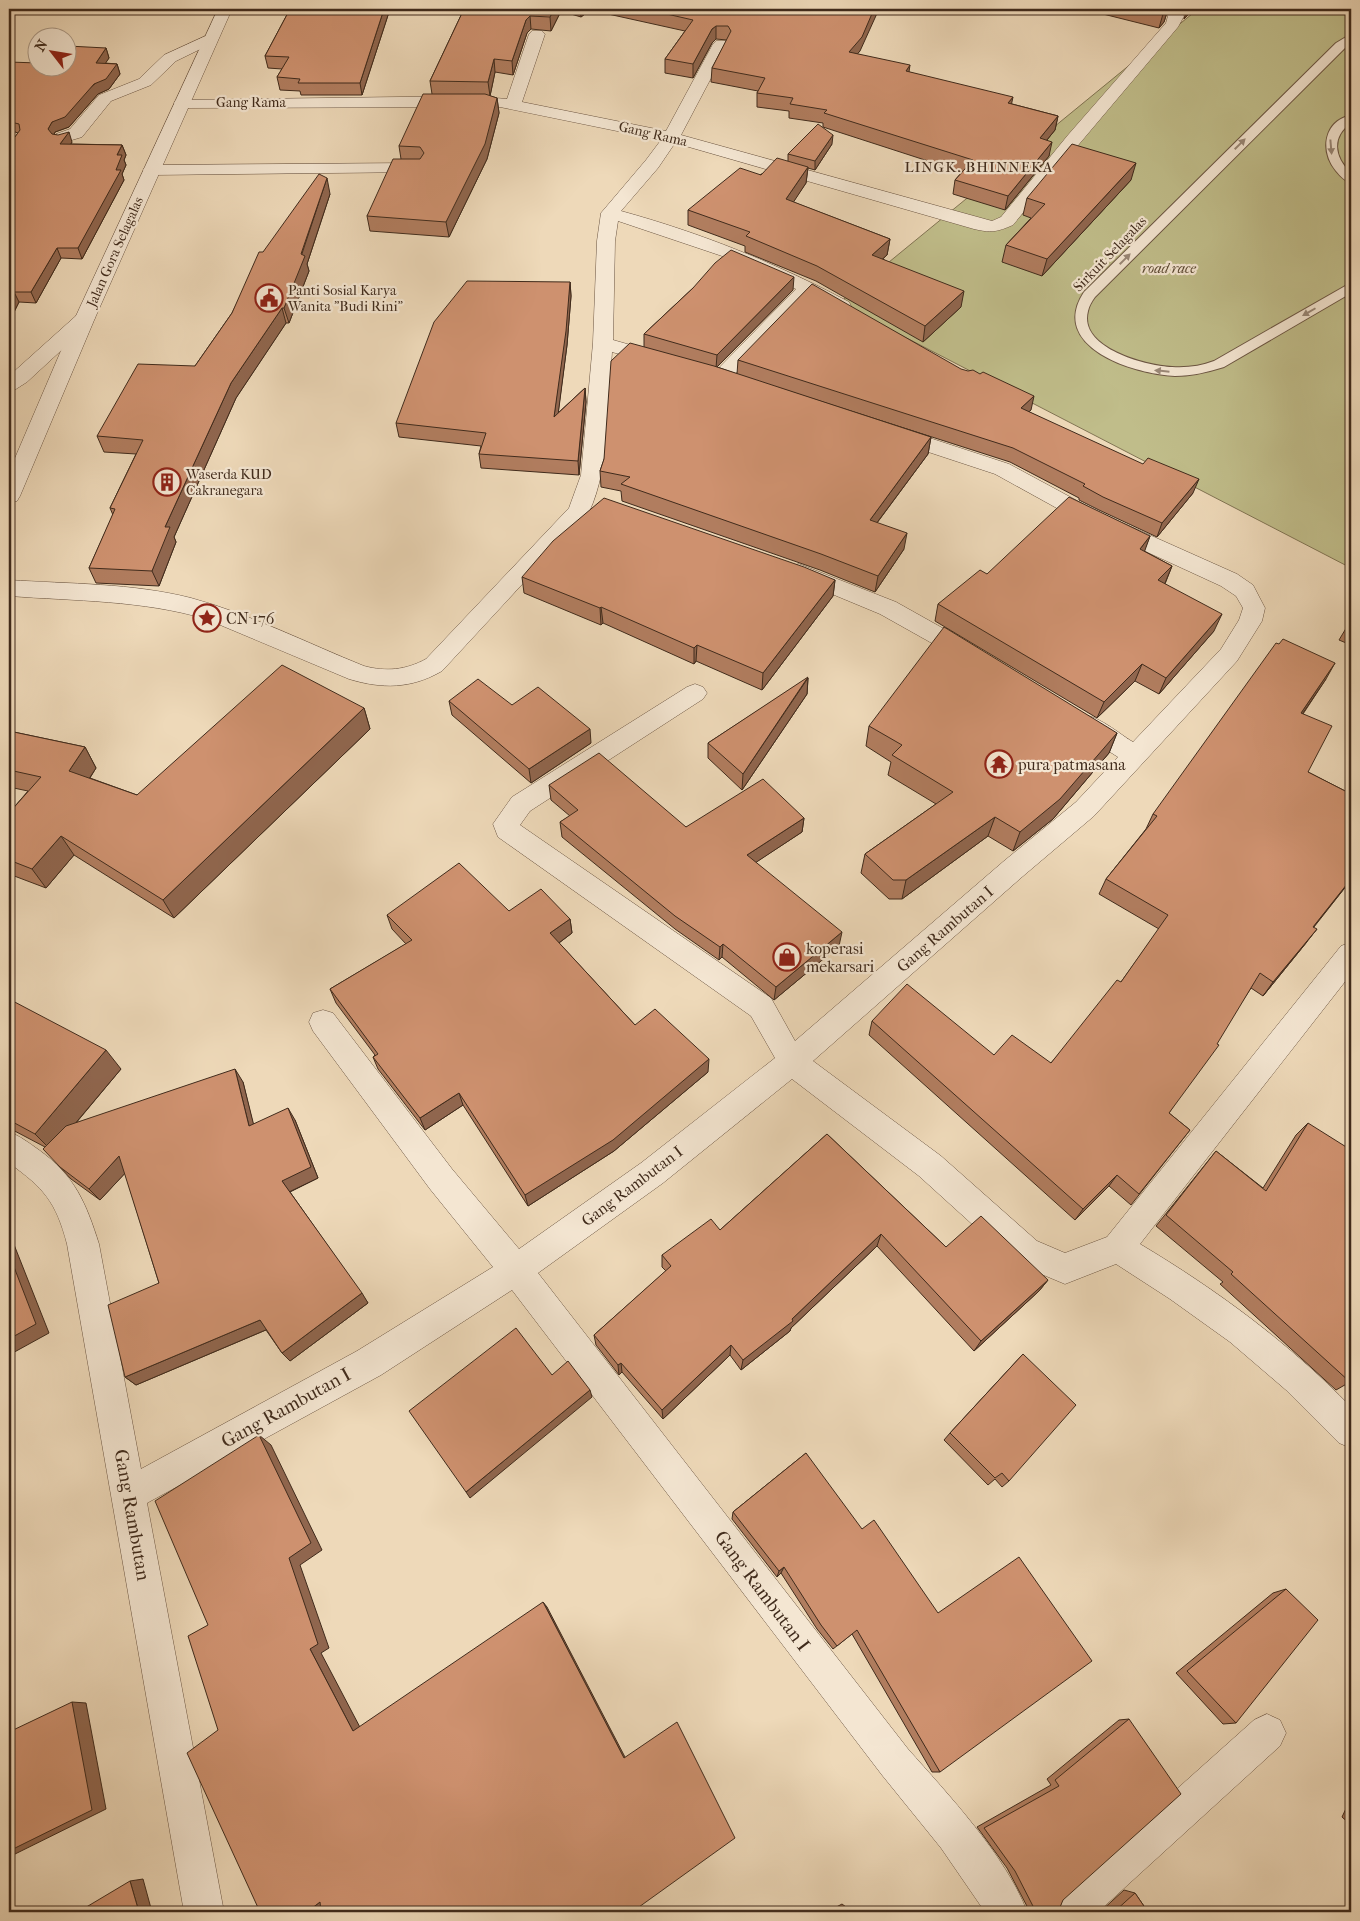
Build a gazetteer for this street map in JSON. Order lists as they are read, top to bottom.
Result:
{
  "streets": {
    "street": [
      "Gang Rama",
      "Jalan Gora Selagalas",
      "Gang Rambutan I",
      "Gang Rambutan"
    ],
    "lane": ["Sirkuit Selagalas"]
  },
  "crossings": [
    ["Gang Rama", "Jalan Gora Selagalas"],
    ["Gang Rambutan I", "Gang Rambutan"]
  ],
  "districts": ["LINGK. BHINNEKA"],
  "parks": ["road race"],
  "places": {
    "public building": ["Panti Sosial Karya Wanita \"Budi Rini\""],
    "building": ["Waserda KUD Cakranegara"],
    "place": ["CN 176"],
    "temple": ["pura patmasana"],
    "shop": ["koperasi mekarsari"]
  },
  "north": "top left"
}
